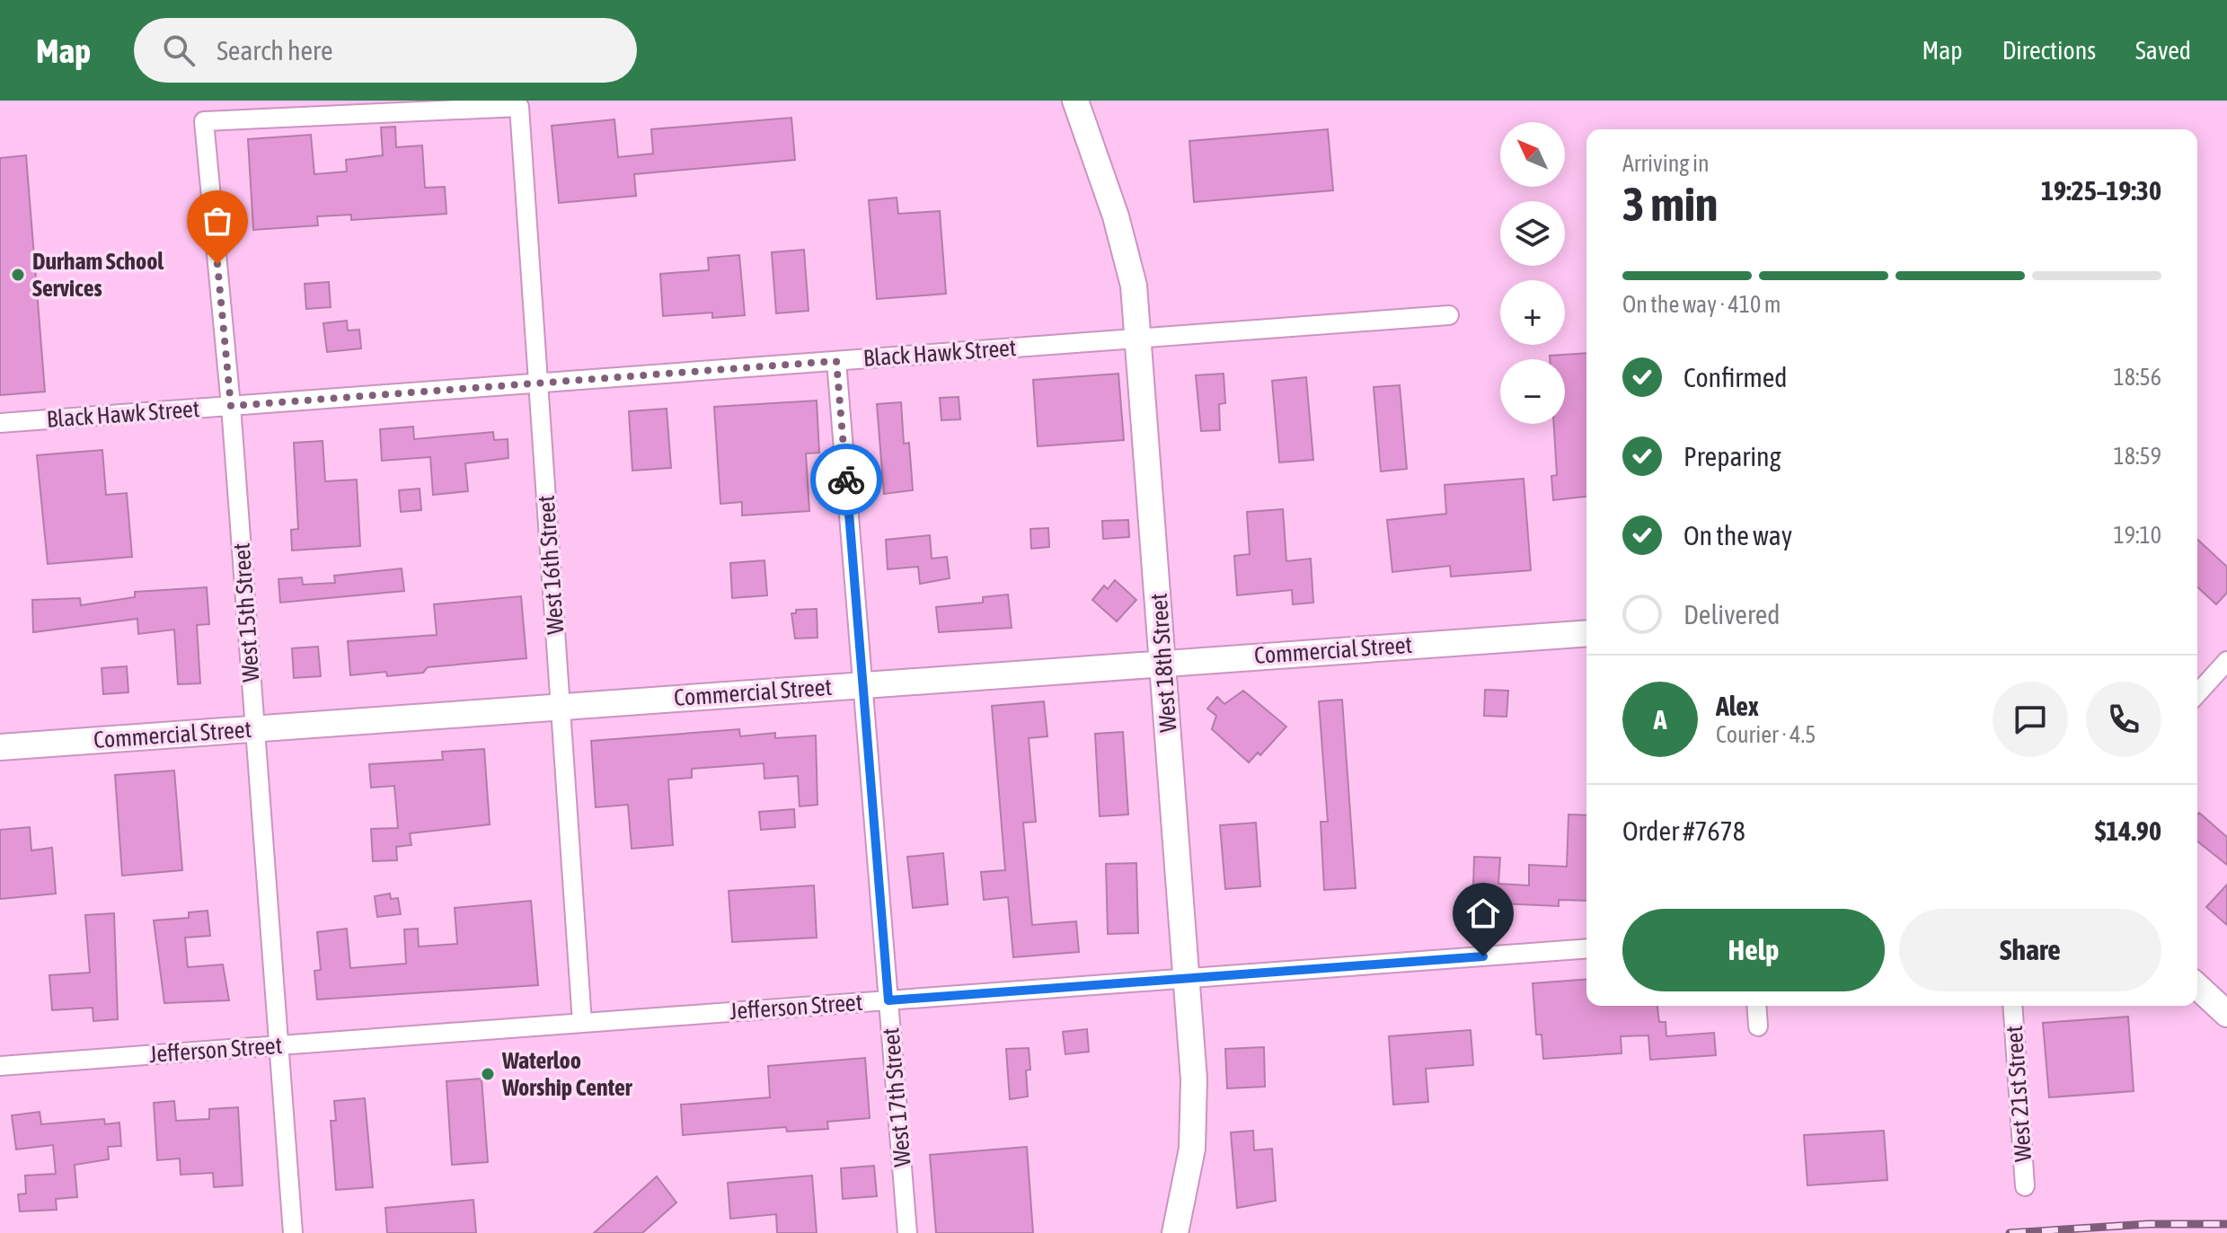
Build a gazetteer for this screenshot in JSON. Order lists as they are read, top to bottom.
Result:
{
  "streets": {
    "street": [
      "Black Hawk Street",
      "West 16th Street",
      "West 15th Street",
      "Commercial Street",
      "West 18th Street",
      "Jefferson Street",
      "West 21st Street",
      "West 17th Street"
    ]
  },
  "crossings": [
    ["Black Hawk Street", "West 16th Street"],
    ["Black Hawk Street", "West 15th Street"],
    ["Black Hawk Street", "West 18th Street"],
    ["Black Hawk Street", "West 17th Street"],
    ["West 16th Street", "West 15th Street"],
    ["West 16th Street", "Commercial Street"],
    ["West 16th Street", "Jefferson Street"],
    ["West 15th Street", "Commercial Street"],
    ["West 15th Street", "Jefferson Street"],
    ["Commercial Street", "West 18th Street"],
    ["Commercial Street", "West 17th Street"],
    ["West 18th Street", "Jefferson Street"],
    ["Jefferson Street", "West 17th Street"]
  ],
  "places": ["Durham School Services", "Waterloo Worship Center"],
  "north": "top left",
  "page": {
    "header": "Map",
    "search": "Search here",
    "nav": ["Map", "Directions", "Saved"],
    "map_buttons": ["+", "−"],
    "heading": ["3 min", "Arriving in", "19:25–19:30"],
    "panel": [
      "Alex",
      "Courier · 4.5",
      "Order #7678",
      "$14.90"
    ],
    "bar": "On the way · 410 m",
    "list": [
      ["Confirmed", "18:56"],
      ["Preparing", "18:59"],
      ["On the way", "19:10"],
      "Delivered"
    ],
    "round": "A",
    "buttons": ["Help", "Share"]
  }
}
